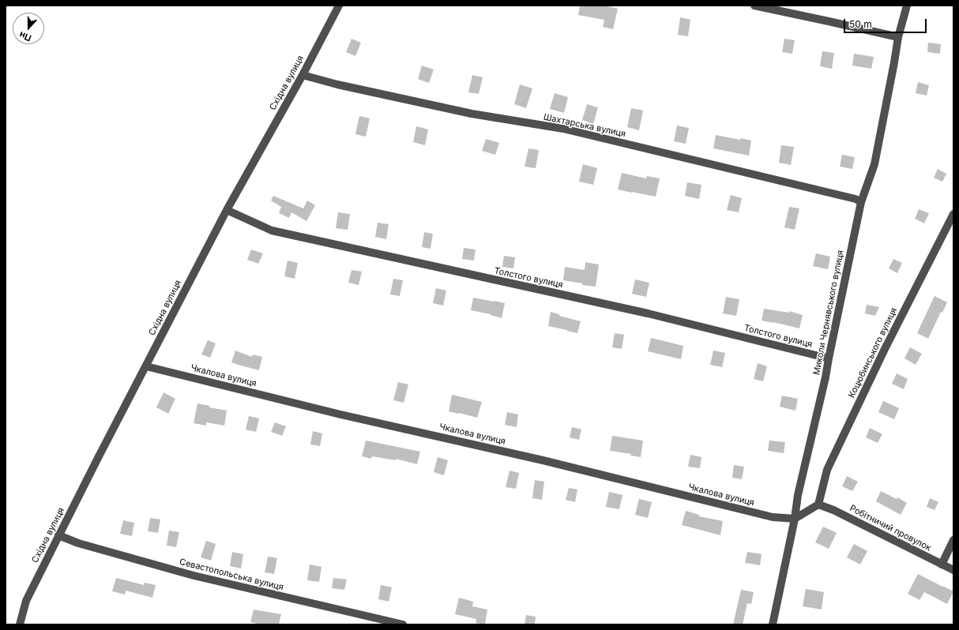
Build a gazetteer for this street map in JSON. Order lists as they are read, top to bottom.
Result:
{
  "streets": {
    "street": [
      "Східна вулиця",
      "Шахтарська вулиця",
      "Толстого вулиця",
      "Миколи Чернявського вулиця",
      "Коцюбинського вулиця",
      "Чкалова вулиця",
      "Робітничий провулок",
      "Севастопольська вулиця"
    ]
  },
  "crossings": [
    ["Східна вулиця", "Шахтарська вулиця"],
    ["Східна вулиця", "Толстого вулиця"],
    ["Східна вулиця", "Чкалова вулиця"],
    ["Східна вулиця", "Севастопольська вулиця"],
    ["Шахтарська вулиця", "Миколи Чернявського вулиця"],
    ["Толстого вулиця", "Миколи Чернявського вулиця"],
    ["Миколи Чернявського вулиця", "Чкалова вулиця"],
    ["Коцюбинського вулиця", "Робітничий провулок"]
  ],
  "scale_bar": "50 m",
  "north": "bottom"
}
